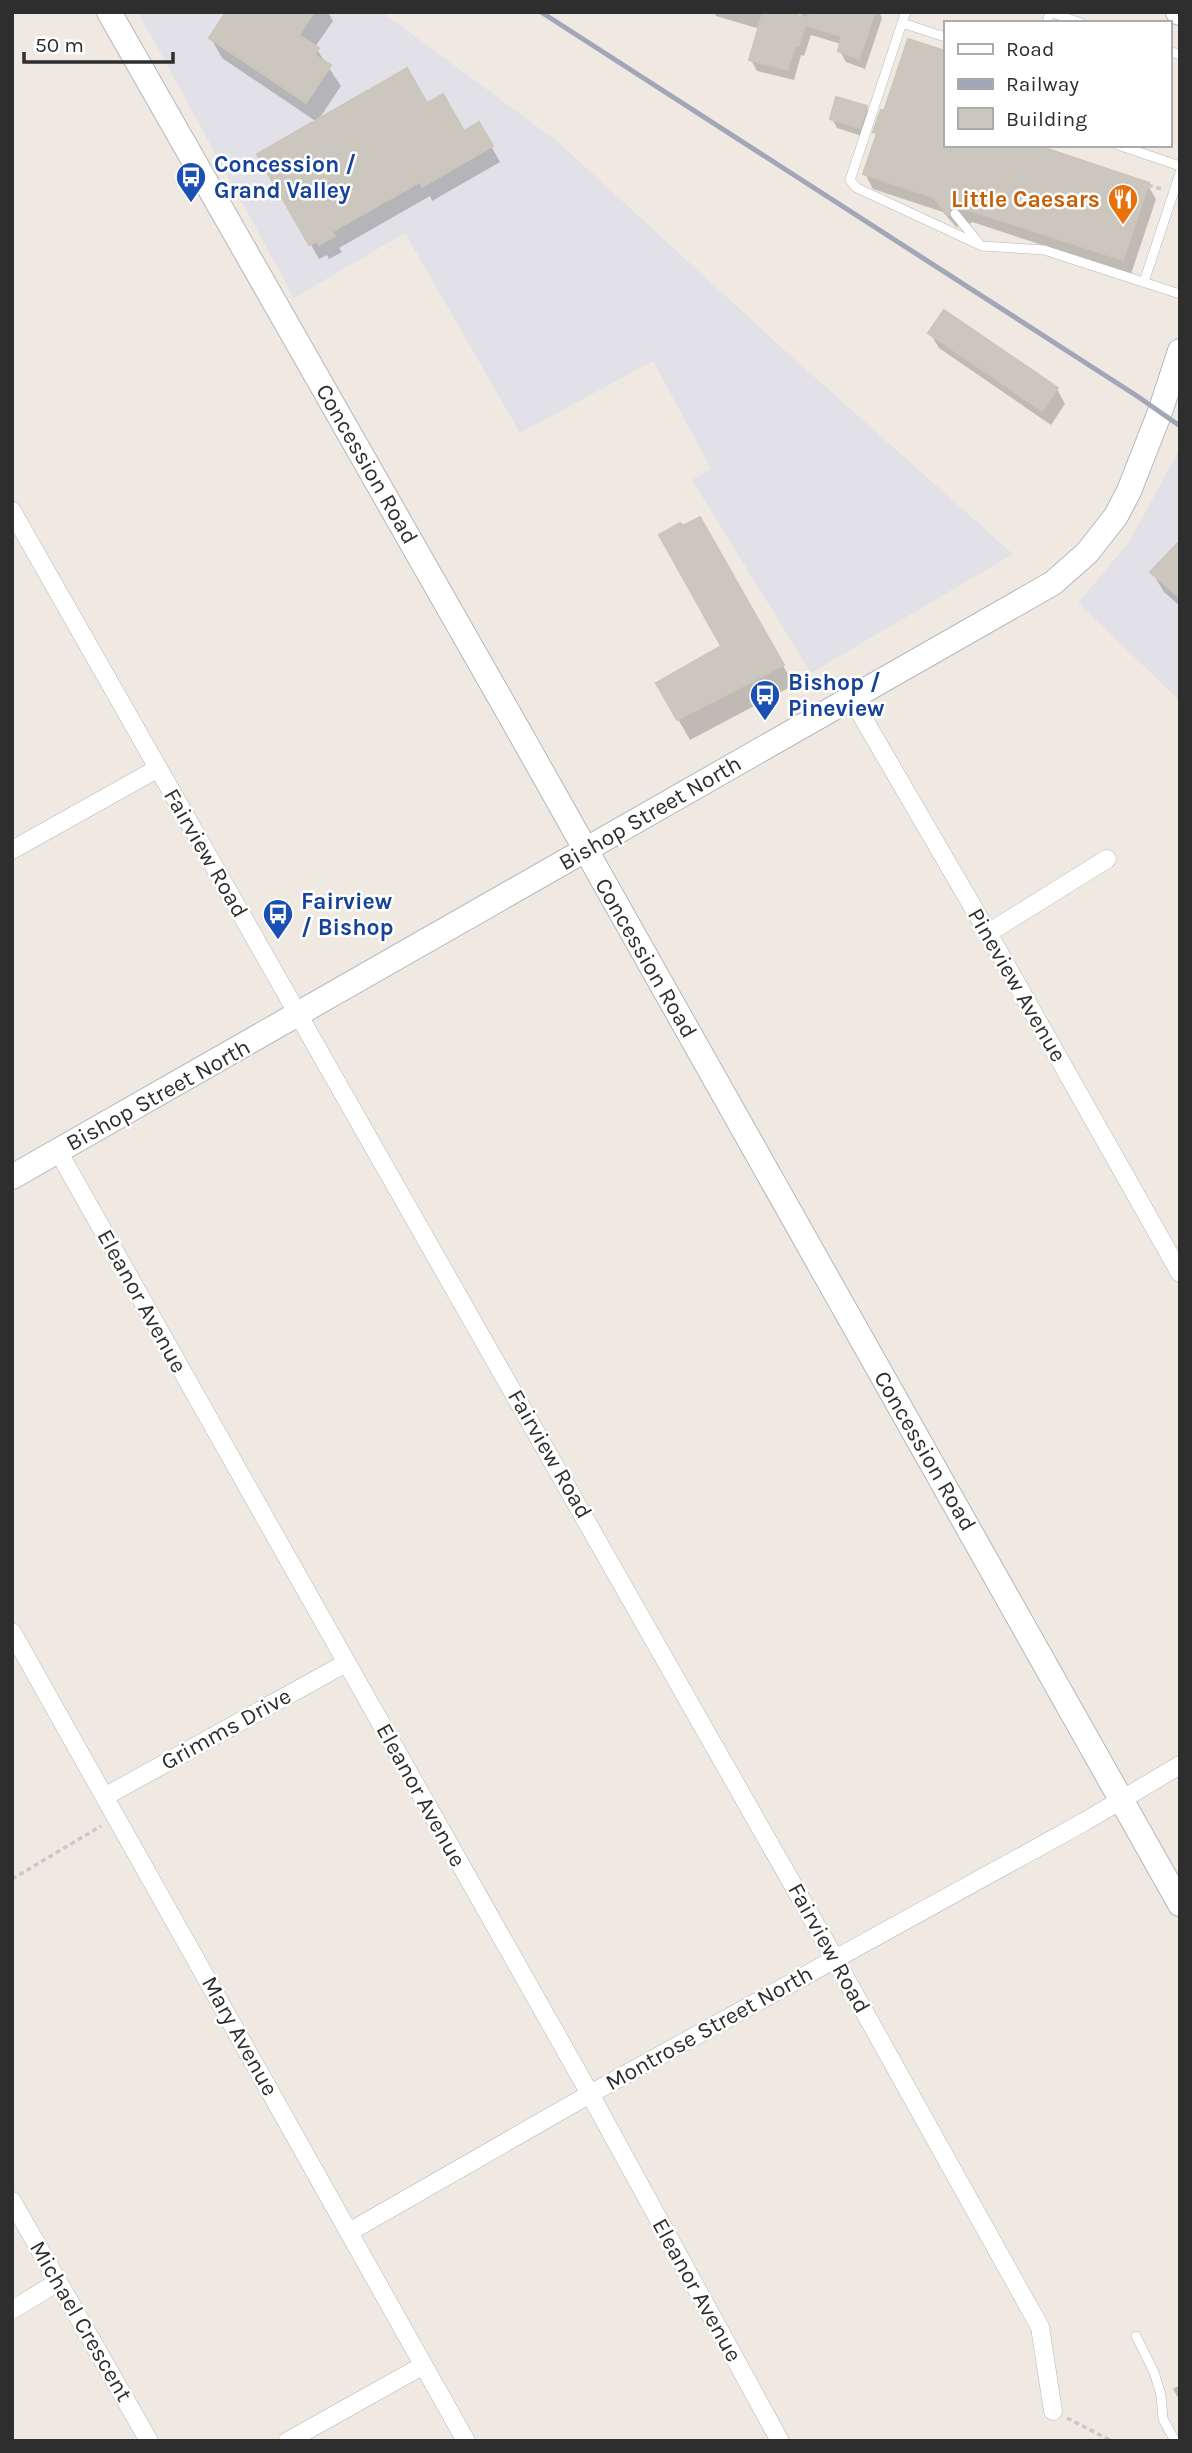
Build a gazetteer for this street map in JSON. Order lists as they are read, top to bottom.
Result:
{
  "streets": {
    "main road": ["Concession Road", "Bishop Street North"],
    "street": [
      "Fairview Road",
      "Pineview Avenue",
      "Eleanor Avenue",
      "Grimms Drive",
      "Montrose Street North",
      "Mary Avenue",
      "Michael Crescent"
    ]
  },
  "crossings": [
    ["Concession Road", "Bishop Street North"],
    ["Concession Road", "Montrose Street North"],
    ["Bishop Street North", "Fairview Road"],
    ["Bishop Street North", "Pineview Avenue"],
    ["Bishop Street North", "Eleanor Avenue"],
    ["Fairview Road", "Montrose Street North"],
    ["Eleanor Avenue", "Grimms Drive"],
    ["Eleanor Avenue", "Montrose Street North"],
    ["Grimms Drive", "Mary Avenue"],
    ["Montrose Street North", "Mary Avenue"]
  ],
  "places": {
    "bus stop": ["Concession / Grand Valley", "Bishop / Pineview", "Fairview / Bishop"],
    "restaurant": ["Little Caesars"]
  },
  "legend": ["Road", "Railway", "Building"],
  "scale_bar": "50 m"
}
